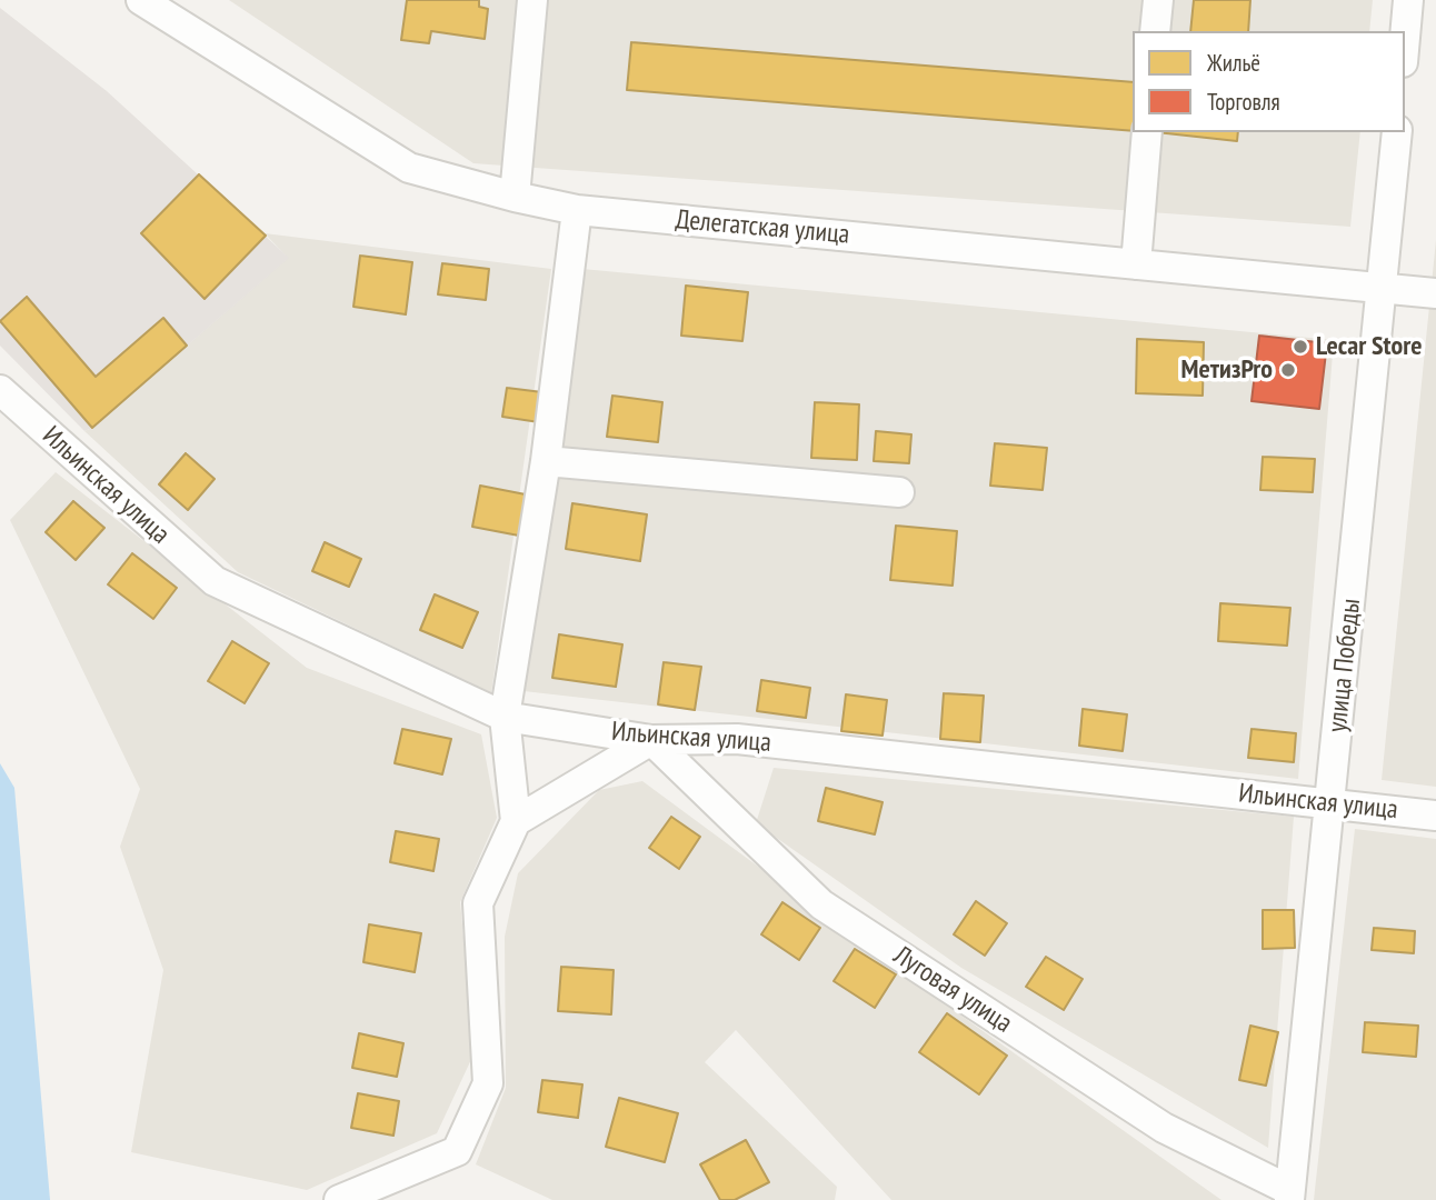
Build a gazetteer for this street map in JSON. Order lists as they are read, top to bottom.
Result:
{
  "streets": {
    "street": [
      "Делегатская улица",
      "Ильинская улица",
      "улица Победы",
      "Луговая улица"
    ]
  },
  "crossings": [
    ["Делегатская улица", "улица Победы"],
    ["Ильинская улица", "улица Победы"],
    ["Ильинская улица", "Луговая улица"],
    ["улица Победы", "Луговая улица"]
  ],
  "places": ["Lecar Store", "МетизPro"],
  "legend": ["Жильё", "Торговля"]
}
